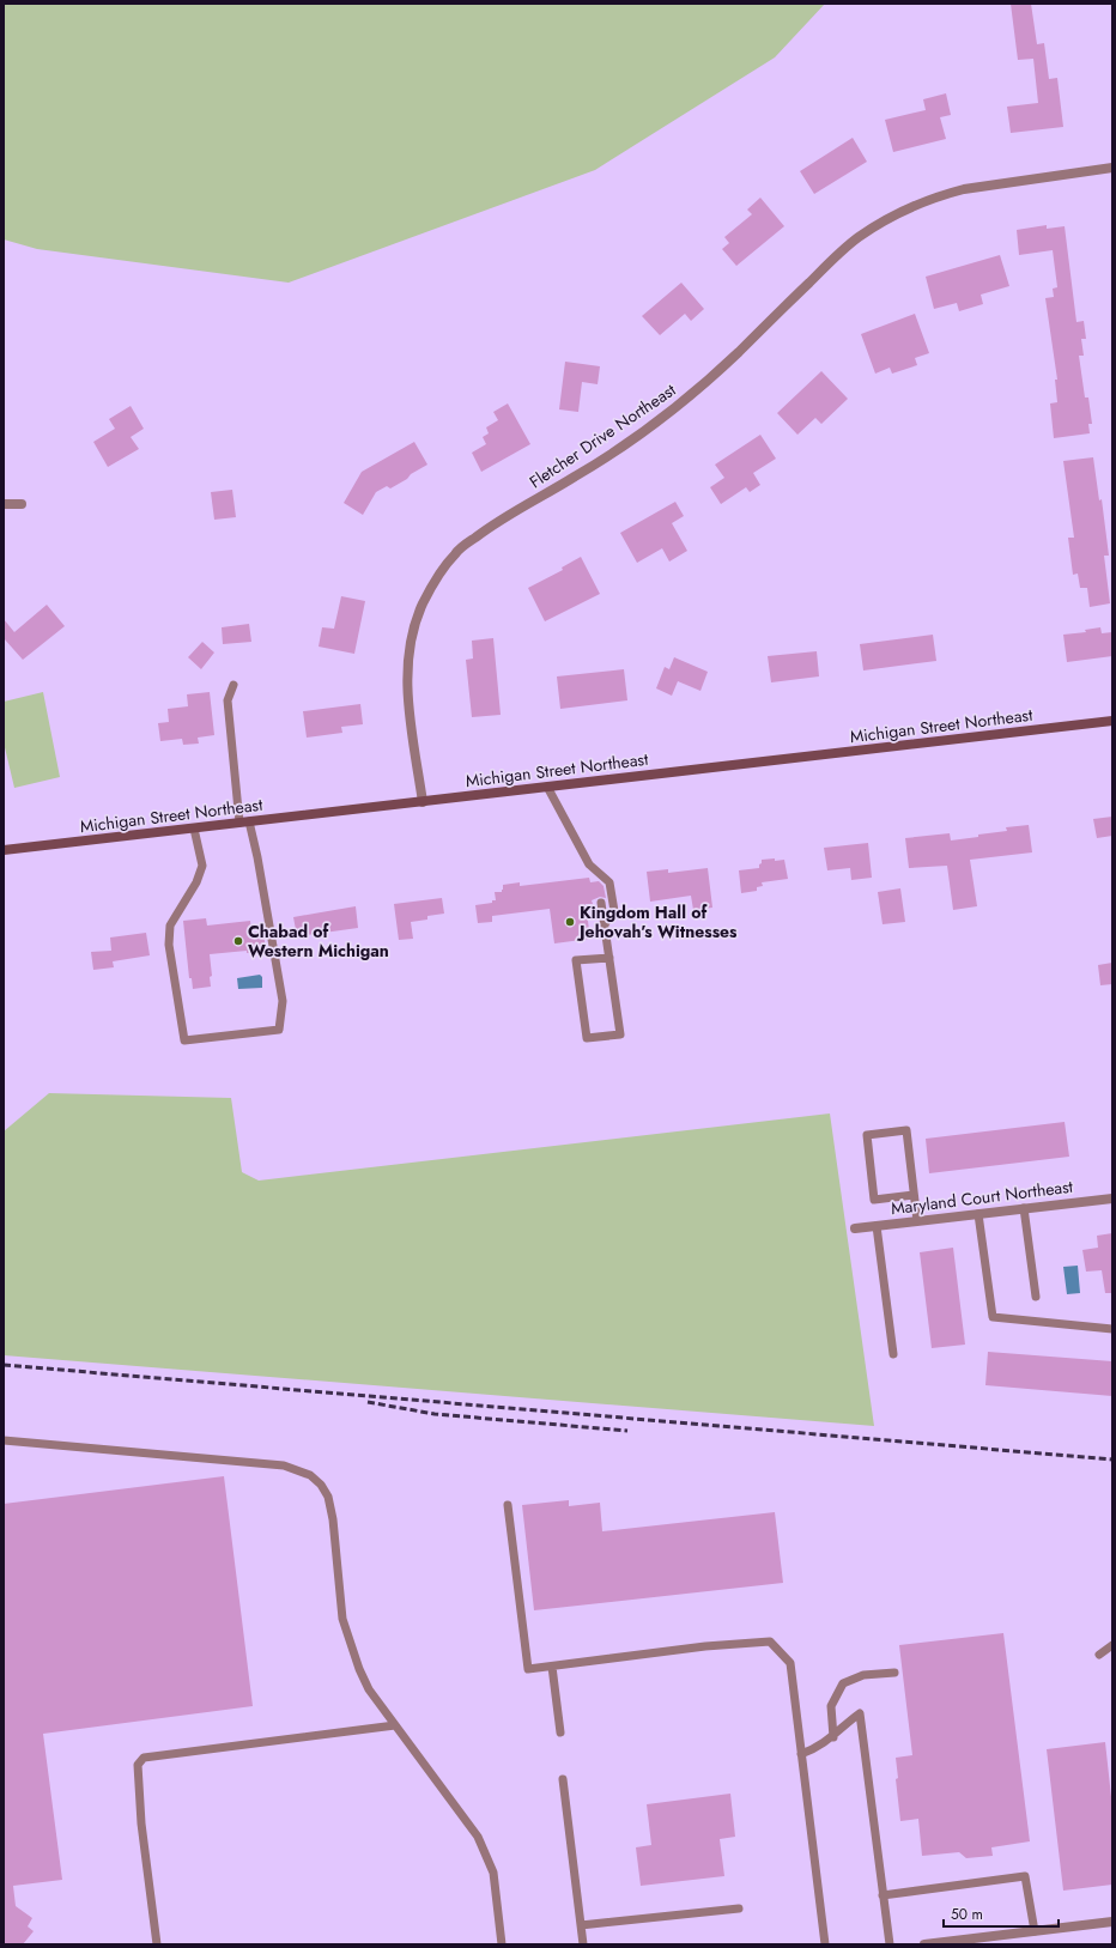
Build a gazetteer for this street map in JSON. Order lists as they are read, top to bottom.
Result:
{
  "streets": {
    "main road": ["Michigan Street Northeast"],
    "street": ["Fletcher Drive Northeast", "Maryland Court Northeast"]
  },
  "crossings": [
    ["Fletcher Drive Northeast", "Michigan Street Northeast"]
  ],
  "places": ["Kingdom Hall of Jehovah’s Witnesses", "Chabad of Western Michigan"],
  "scale_bar": "50 m"
}
